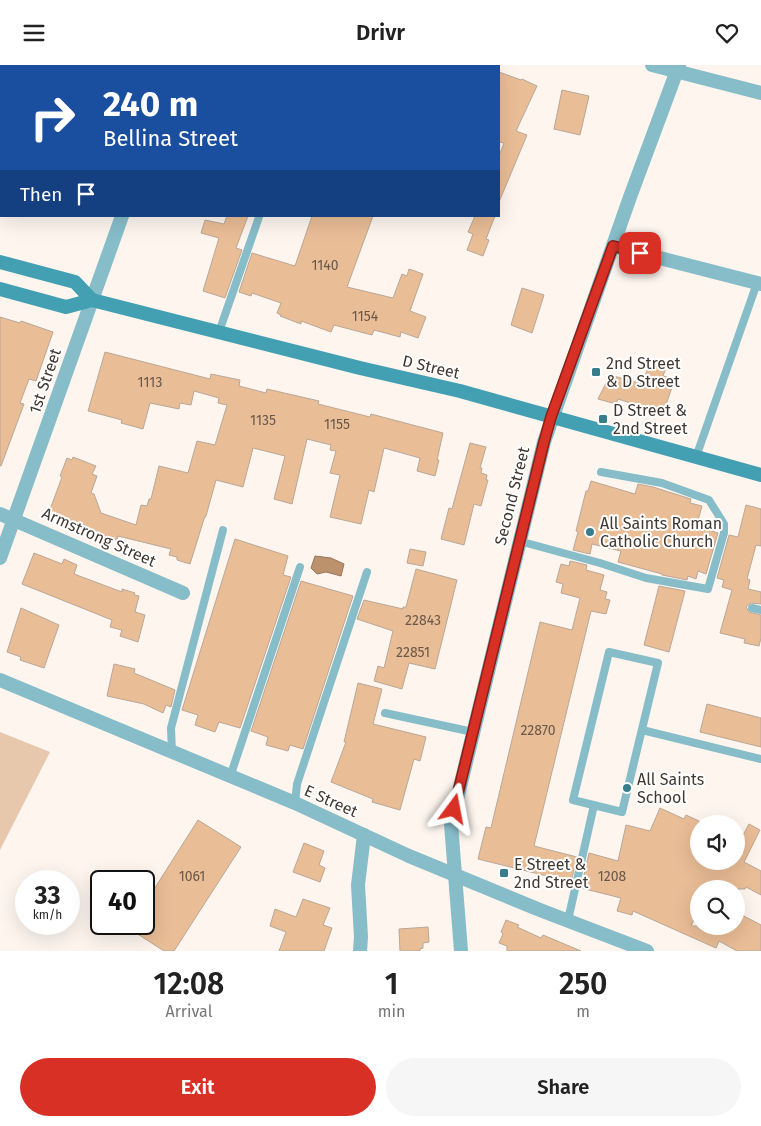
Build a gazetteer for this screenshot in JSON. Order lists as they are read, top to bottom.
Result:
{
  "streets": {
    "main road": ["D Street"],
    "street": [
      "1st Street",
      "Second Street",
      "Armstrong Street",
      "E Street"
    ]
  },
  "crossings": [
    ["D Street", "1st Street"],
    ["D Street", "Second Street"],
    ["1st Street", "Armstrong Street"],
    ["Second Street", "E Street"]
  ],
  "places": {
    "transit": ["2nd Street & D Street", "D Street & 2nd Street", "E Street & 2nd Street"],
    "other": ["All Saints Roman Catholic Church", "All Saints School"]
  },
  "house_numbers": [
    "1140",
    "1154",
    "1113",
    "1135",
    "1155",
    "22843",
    "22851",
    "22870",
    "1061",
    "1208"
  ],
  "page": {
    "header": "Drivr",
    "turn": ["240 m", "Bellina Street"],
    "then": "Then",
    "speed": "33 km/h",
    "limit": "40",
    "eta": [
      "12:08",
      "Arrival",
      "1",
      "min",
      "250",
      "m"
    ],
    "buttons": ["Exit", "Share"]
  }
}
